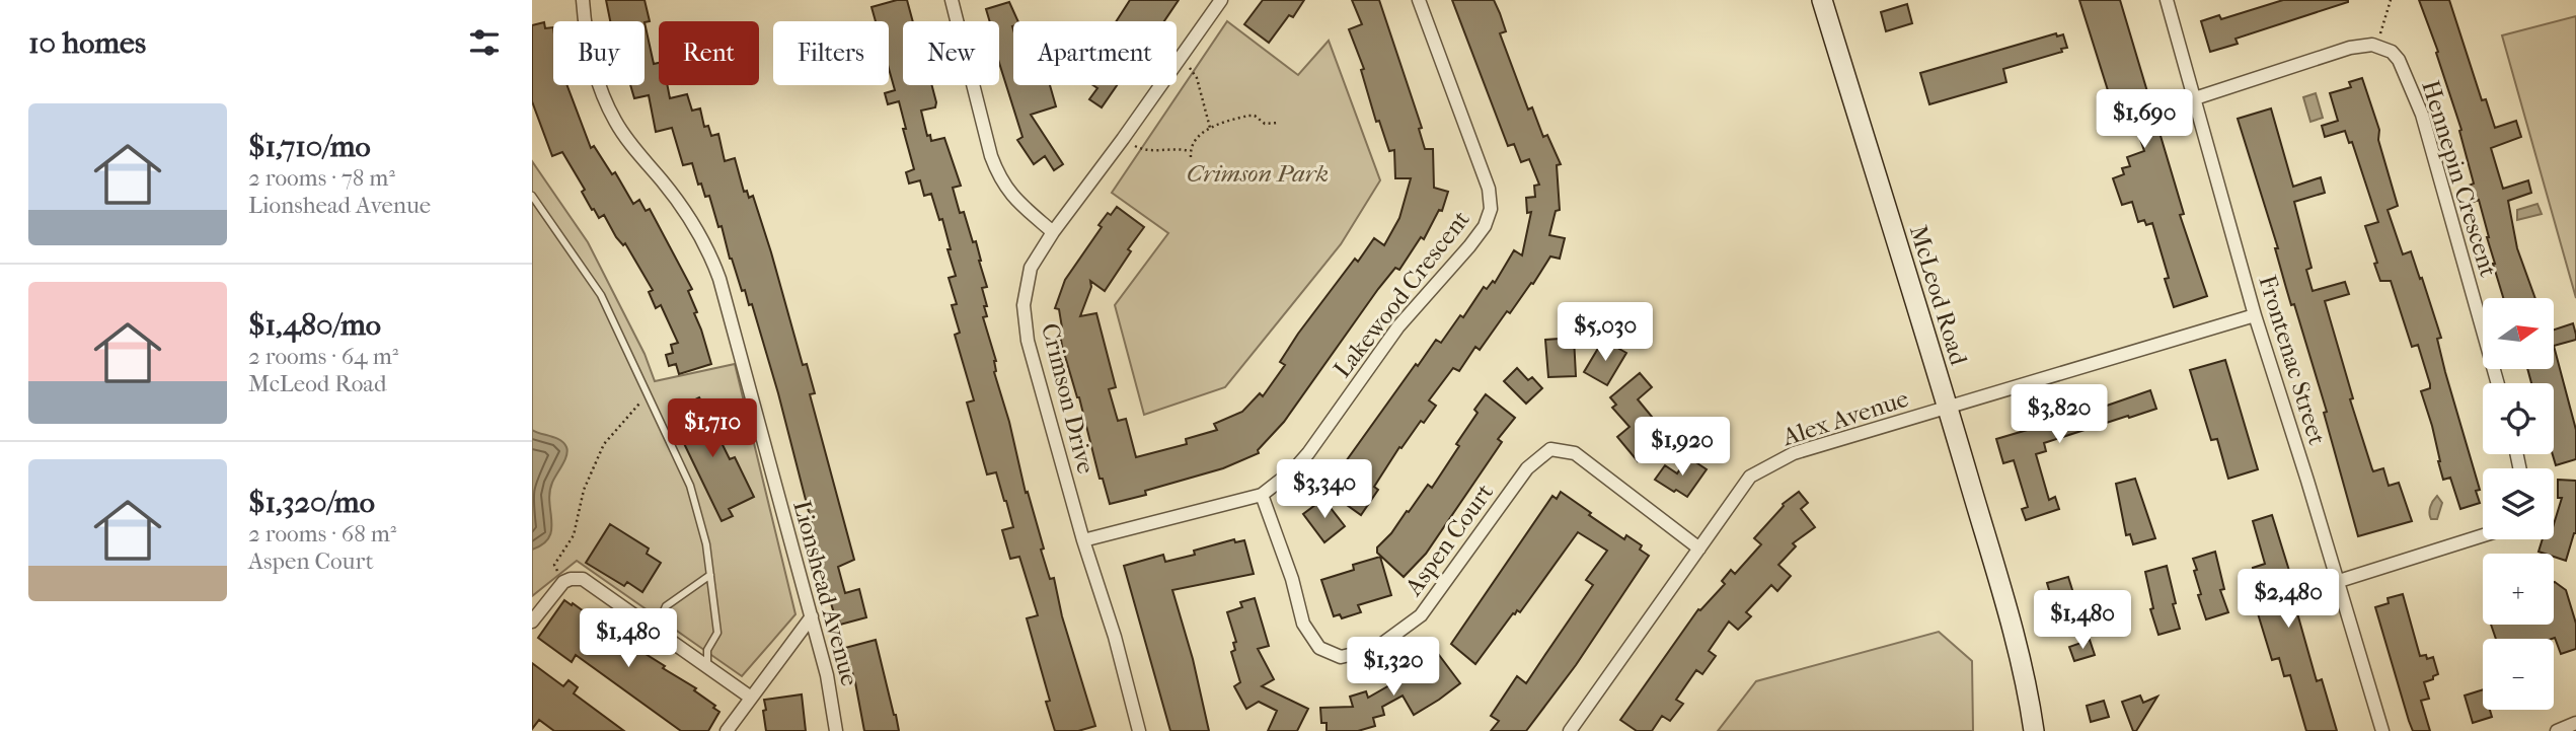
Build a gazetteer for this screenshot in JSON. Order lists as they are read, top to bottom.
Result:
{
  "streets": {
    "main road": ["McLeod Road"],
    "street": [
      "Hennepin Crescent",
      "Lakewood Crescent",
      "Frontenac Street",
      "Crimson Drive",
      "Alex Avenue",
      "Aspen Court",
      "Lionshead Avenue"
    ]
  },
  "crossings": [
    ["Lakewood Crescent", "Crimson Drive"],
    ["Lakewood Crescent", "Aspen Court"],
    ["McLeod Road", "Alex Avenue"],
    ["Frontenac Street", "Alex Avenue"],
    ["Alex Avenue", "Aspen Court"]
  ],
  "parks": ["Crimson Park"],
  "north": "right",
  "page": {
    "heading": "10 homes",
    "chip": [
      "Buy",
      "Rent",
      "Filters",
      "New",
      "Apartment"
    ],
    "list": [
      {
        "name": "$1,710/mo",
        "note": "2 rooms · 78 m² · Lionshead Avenue"
      },
      {
        "name": "$1,480/mo",
        "note": "2 rooms · 64 m² · McLeod Road"
      },
      {
        "name": "$1,320/mo",
        "note": "2 rooms · 68 m² · Aspen Court"
      }
    ],
    "price": [
      "$1,690",
      "$5,030",
      "$3,820",
      "$1,710",
      "$1,920",
      "$3,340",
      "$2,480",
      "$1,480",
      "$1,480",
      "$1,320"
    ],
    "map_buttons": ["+", "−"]
  }
}
